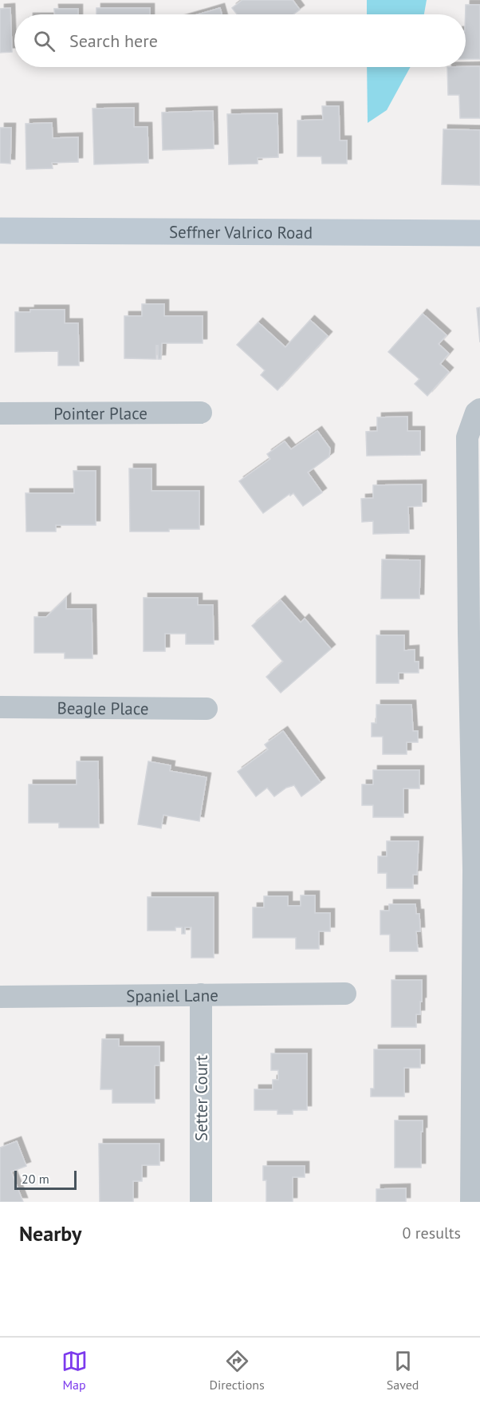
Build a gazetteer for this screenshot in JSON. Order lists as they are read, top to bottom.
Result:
{
  "streets": {
    "street": [
      "Seffner Valrico Road",
      "Pointer Place",
      "Beagle Place",
      "Spaniel Lane",
      "Setter Court"
    ]
  },
  "crossings": [
    ["Spaniel Lane", "Setter Court"]
  ],
  "scale_bar": "20 m",
  "page": {
    "search": "Search here",
    "scale": "20 m",
    "heading": ["Nearby", "0 results"],
    "nav": ["Map", "Directions", "Saved"]
  }
}
